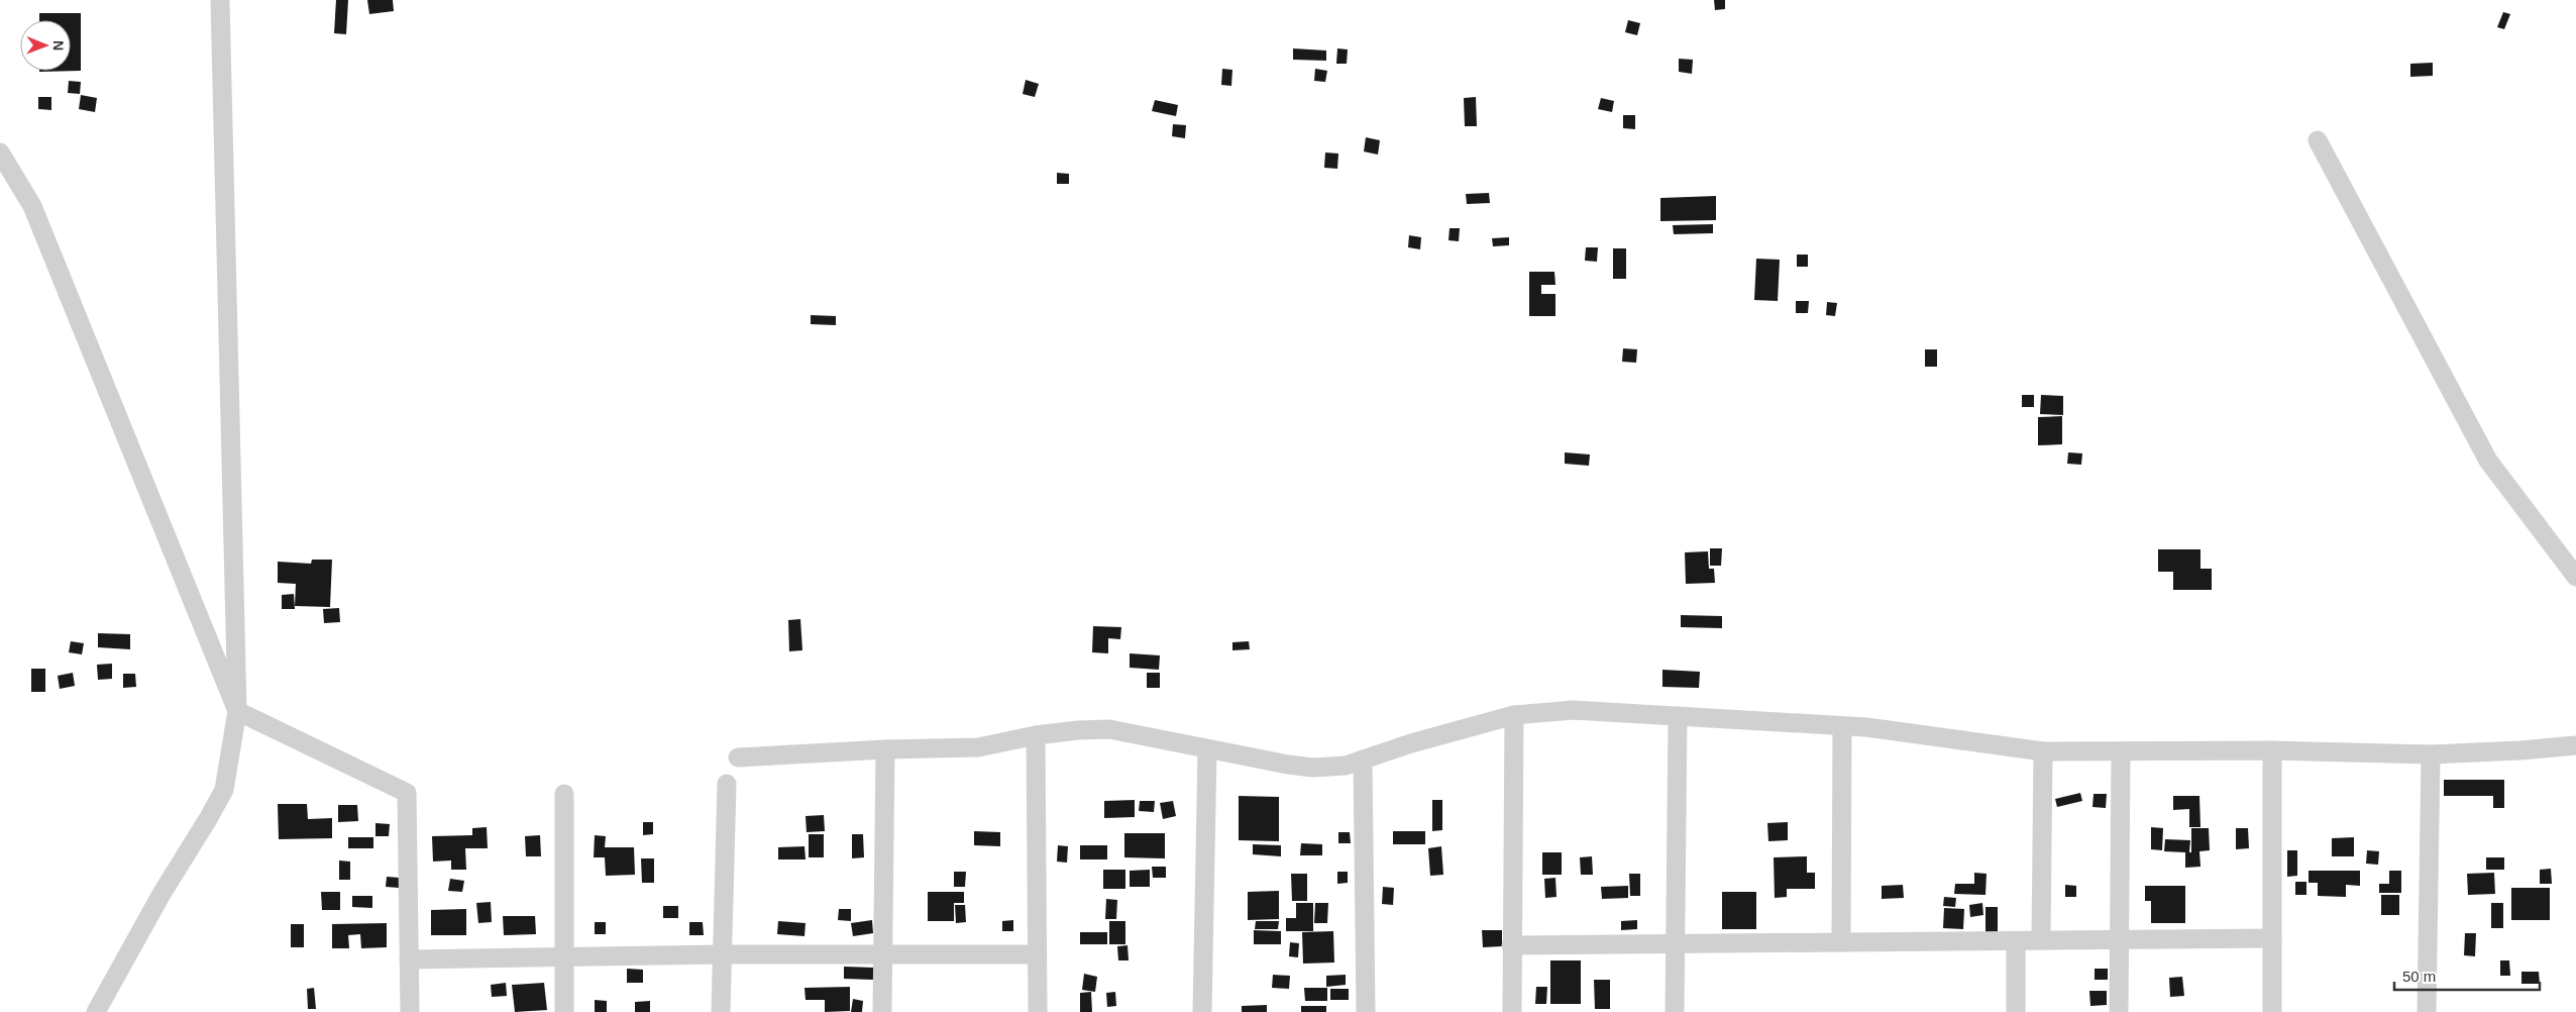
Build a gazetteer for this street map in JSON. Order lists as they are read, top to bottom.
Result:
{
  "scale_bar": "50 m",
  "north": "right"
}
